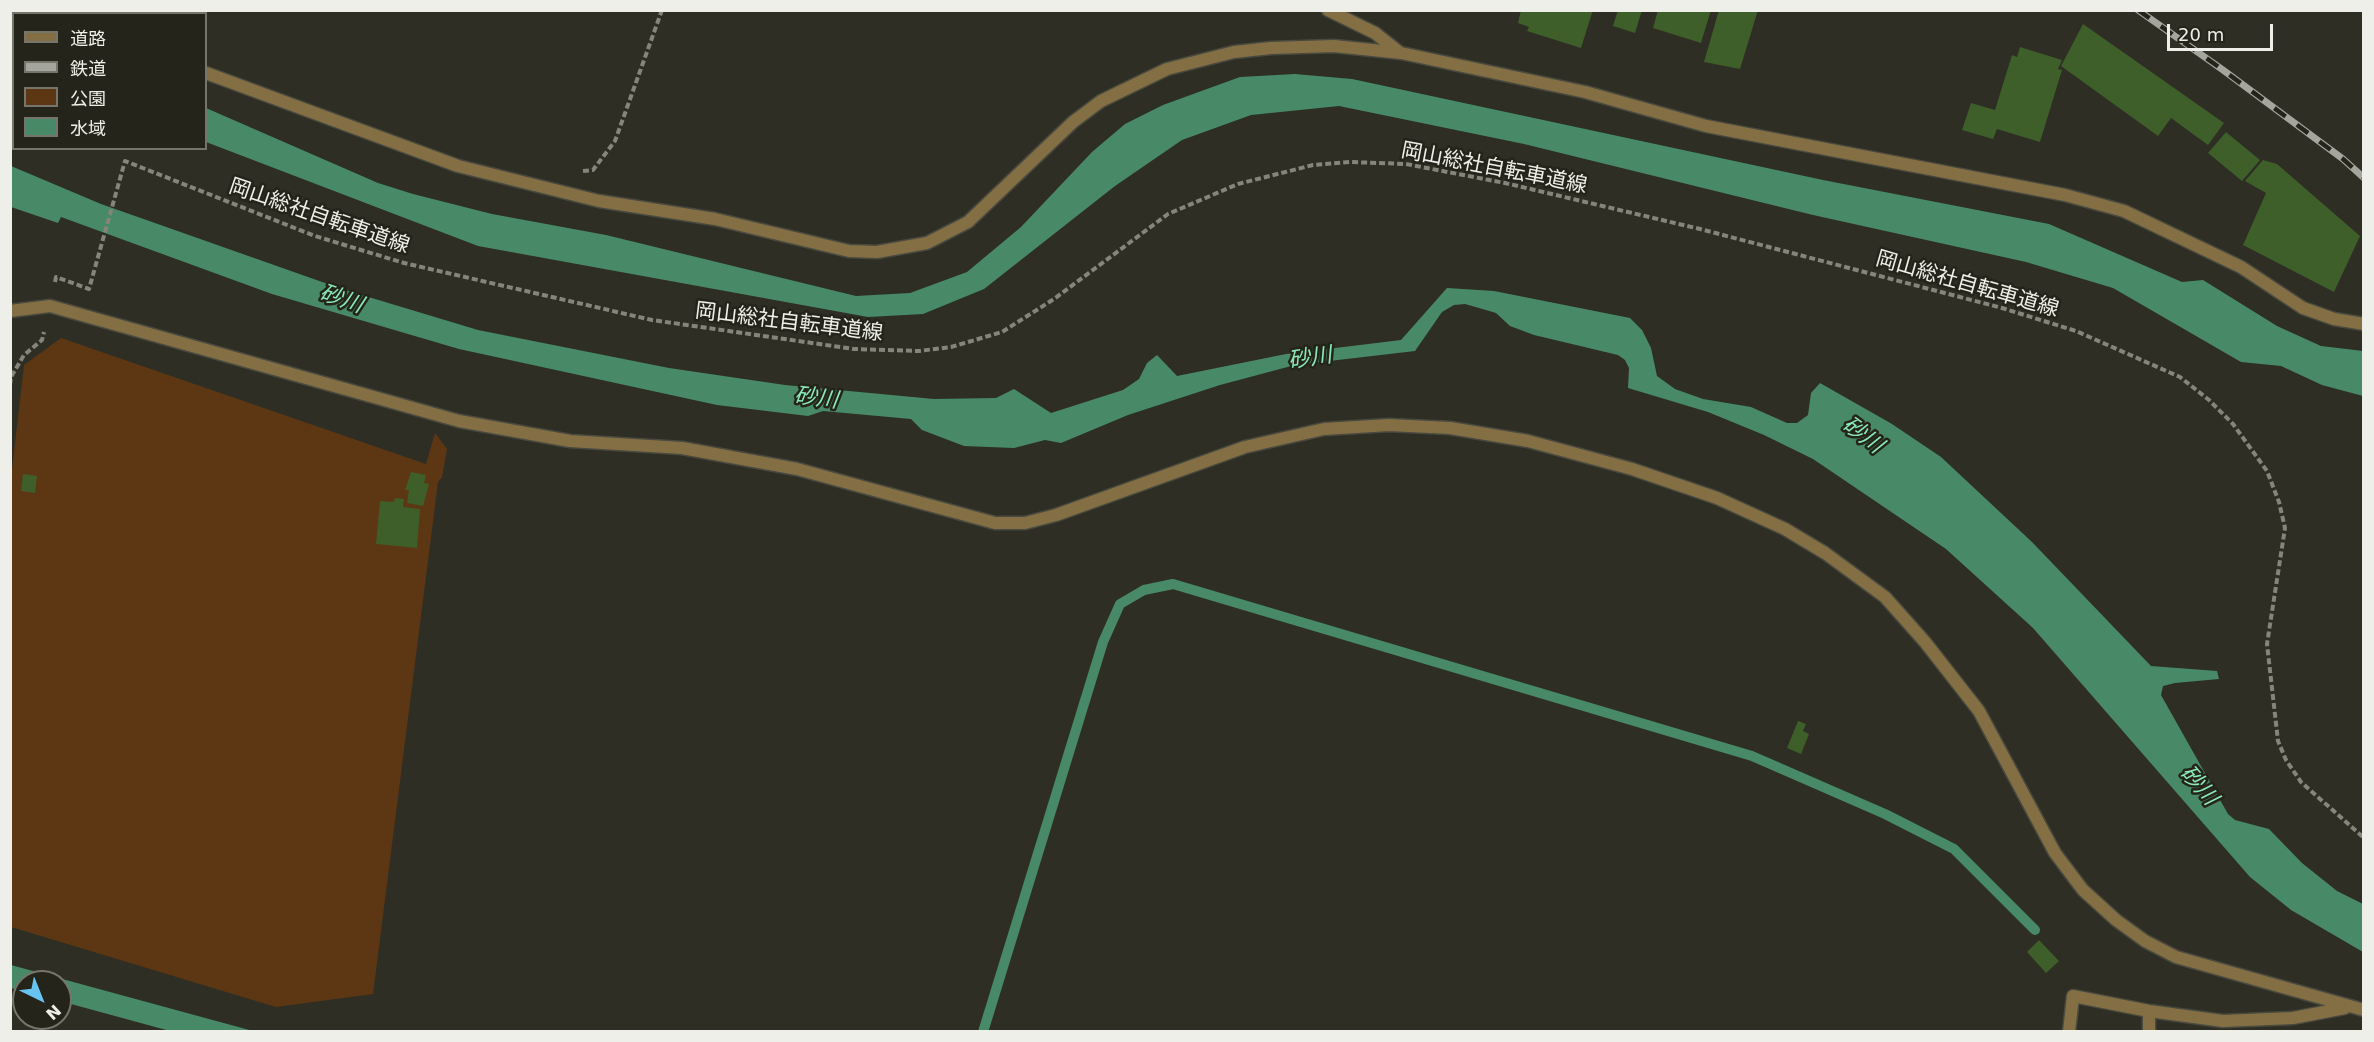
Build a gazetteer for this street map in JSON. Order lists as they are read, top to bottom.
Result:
{
  "streets": {
    "path": ["岡山総社自転車道線"]
  },
  "water": ["砂川"],
  "legend": [
    "道路",
    "鉄道",
    "公園",
    "水域"
  ],
  "scale_bar": "20 m",
  "north": "bottom right"
}
